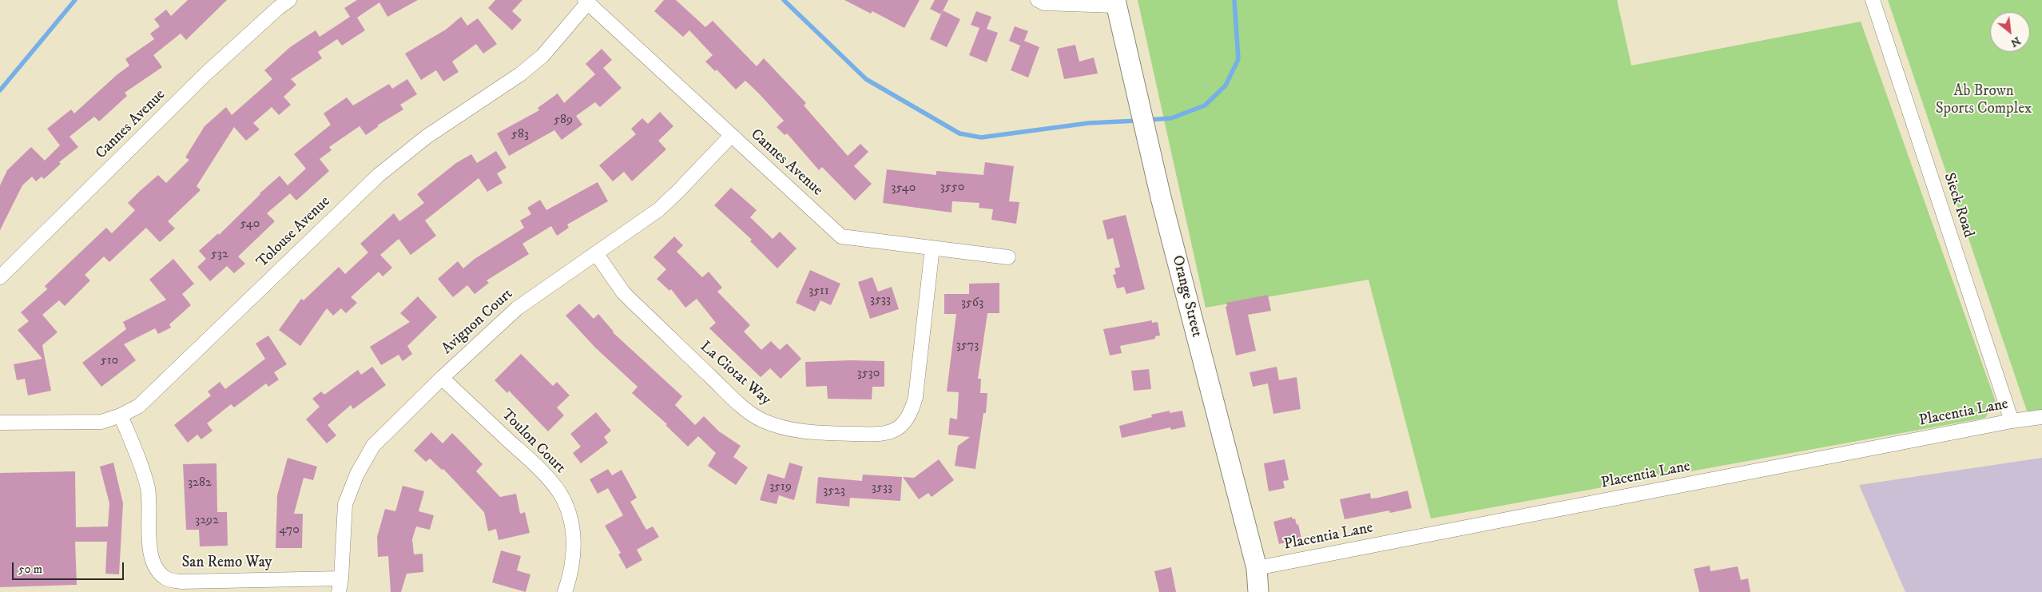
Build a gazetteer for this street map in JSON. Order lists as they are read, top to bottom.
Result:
{
  "streets": {
    "street": [
      "Cannes Avenue",
      "Sieck Road",
      "Tolouse Avenue",
      "Orange Street",
      "Avignon Court",
      "La Ciotat Way",
      "Placentia Lane",
      "Toulon Court",
      "San Remo Way"
    ]
  },
  "crossings": [
    ["Cannes Avenue", "Tolouse Avenue"],
    ["Cannes Avenue", "Avignon Court"],
    ["Cannes Avenue", "La Ciotat Way"],
    ["Sieck Road", "Placentia Lane"],
    ["Tolouse Avenue", "San Remo Way"],
    ["Orange Street", "Placentia Lane"],
    ["Avignon Court", "La Ciotat Way"],
    ["Avignon Court", "Toulon Court"],
    ["Avignon Court", "San Remo Way"]
  ],
  "parks": ["Ab Brown Sports Complex"],
  "house_numbers": [
    "589",
    "583",
    "3550",
    "3540",
    "540",
    "532",
    "3511",
    "3533",
    "3563",
    "3573",
    "510",
    "3530",
    "3282",
    "3519",
    "3533",
    "3523",
    "3292",
    "470"
  ],
  "scale_bar": "50 m",
  "north": "bottom right"
}
